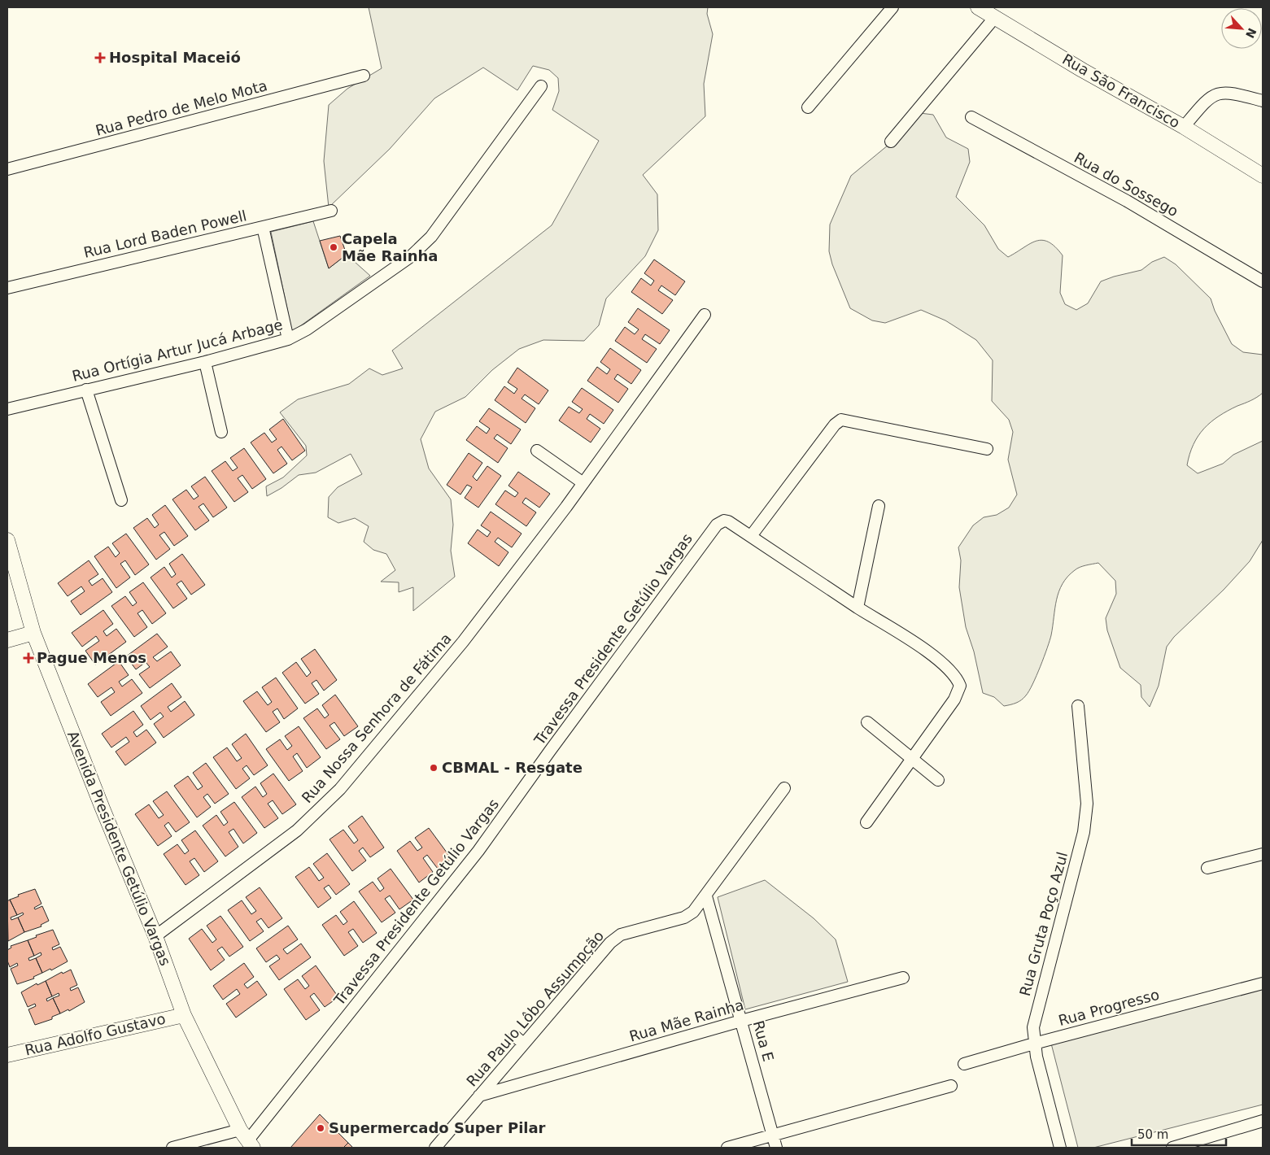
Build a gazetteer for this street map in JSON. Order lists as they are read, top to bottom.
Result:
{
  "streets": {
    "street": [
      "Rua São Francisco",
      "Rua Pedro de Melo Mota",
      "Rua do Sossego",
      "Rua Lord Baden Powell",
      "Rua Ortígia Artur Jucá Arbage",
      "Travessa Presidente Getúlio Vargas",
      "Rua Nossa Senhora de Fátima",
      "Avenida Presidente Getúlio Vargas",
      "Rua Gruta Poço Azul",
      "Rua Progresso",
      "Rua Paulo Lôbo Assumpção",
      "Rua Mãe Rainha",
      "Rua Adolfo Gustavo",
      "Rua E"
    ]
  },
  "crossings": [
    ["Travessa Presidente Getúlio Vargas", "Avenida Presidente Getúlio Vargas"],
    ["Rua Nossa Senhora de Fátima", "Avenida Presidente Getúlio Vargas"],
    ["Avenida Presidente Getúlio Vargas", "Rua Adolfo Gustavo"],
    ["Rua Gruta Poço Azul", "Rua Progresso"],
    ["Rua Paulo Lôbo Assumpção", "Rua Mãe Rainha"],
    ["Rua Paulo Lôbo Assumpção", "Rua E"],
    ["Rua Mãe Rainha", "Rua E"]
  ],
  "places": {
    "health": ["Hospital Maceió", "Pague Menos"],
    "other": ["Capela Mãe Rainha", "CBMAL - Resgate", "Supermercado Super Pilar"]
  },
  "scale_bar": "50 m",
  "north": "bottom right"
}
